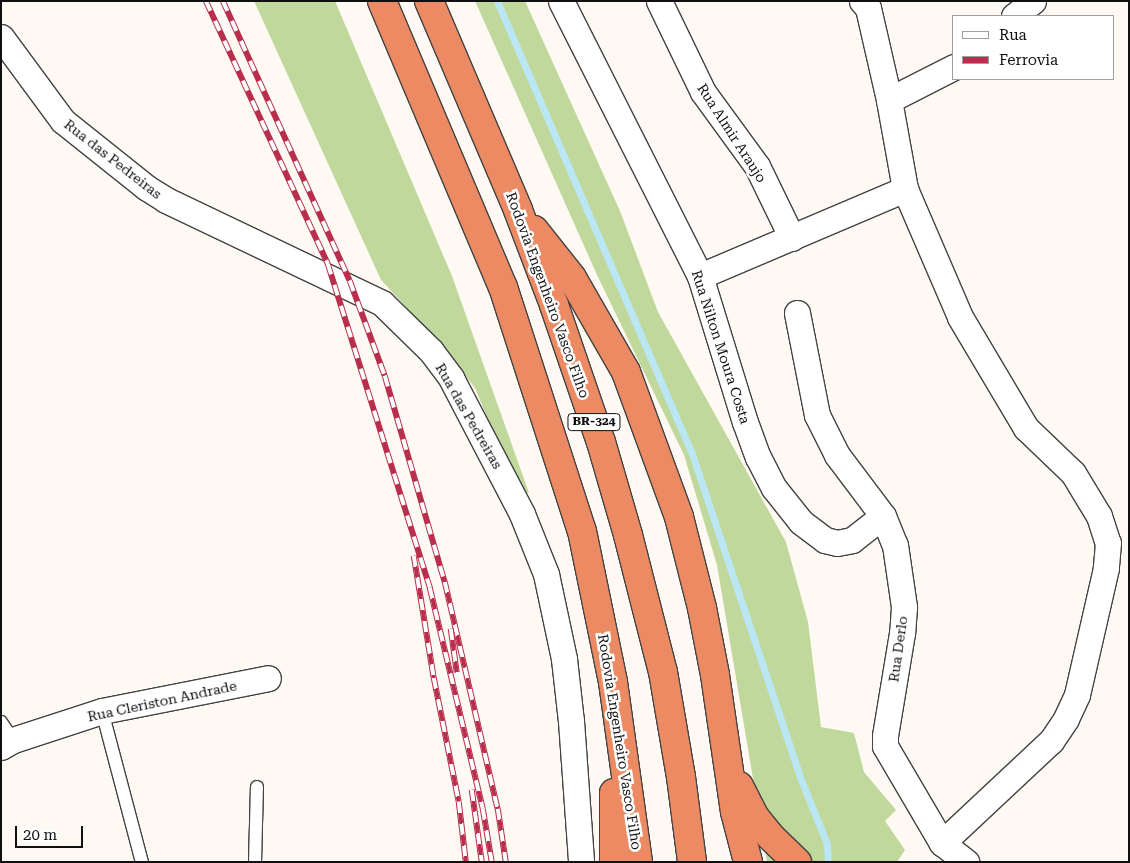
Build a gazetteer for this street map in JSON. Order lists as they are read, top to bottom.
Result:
{
  "streets": {
    "highway": ["Rodovia Engenheiro Vasco Filho", "BR-324"],
    "street": [
      "Rua Almir Araujo",
      "Rua das Pedreiras",
      "Rua Nilton Moura Costa",
      "Rua Derlo",
      "Rua Cleriston Andrade"
    ]
  },
  "crossings": [
    ["Rua Nilton Moura Costa", "Rua Derlo"]
  ],
  "legend": ["Rua", "Ferrovia"],
  "scale_bar": "20 m"
}
